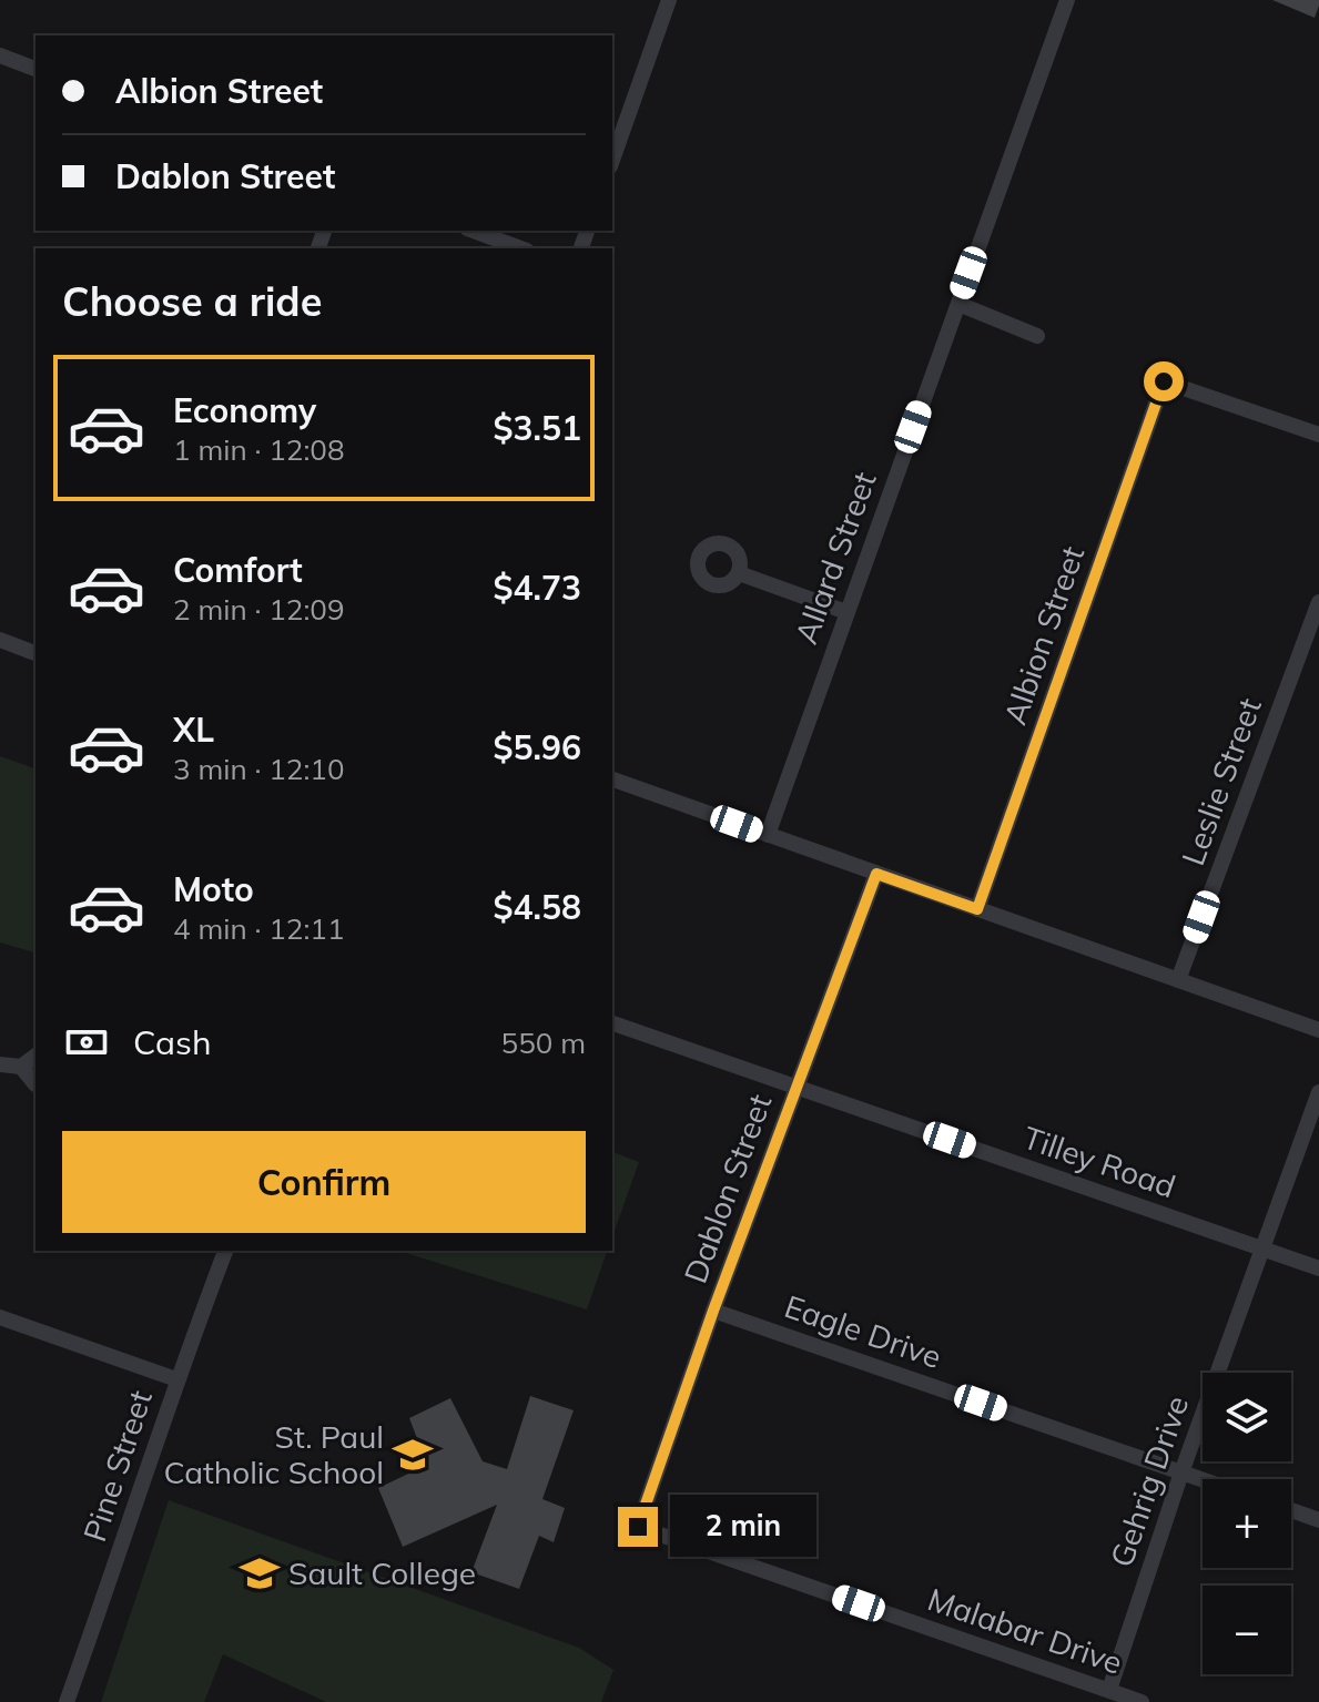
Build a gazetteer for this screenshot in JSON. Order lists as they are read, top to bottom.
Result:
{
  "streets": {
    "street": [
      "Allard Street",
      "Albion Street",
      "Leslie Street",
      "Tilley Road",
      "Dablon Street",
      "Eagle Drive",
      "Pine Street",
      "Gehrig Drive",
      "Malabar Drive"
    ]
  },
  "crossings": [
    ["Tilley Road", "Dablon Street"],
    ["Tilley Road", "Gehrig Drive"],
    ["Dablon Street", "Eagle Drive"],
    ["Dablon Street", "Malabar Drive"],
    ["Eagle Drive", "Gehrig Drive"],
    ["Gehrig Drive", "Malabar Drive"]
  ],
  "places": {
    "school or university": ["St. Paul Catholic School", "Sault College"]
  },
  "page": {
    "banner": ["Albion Street", "Dablon Street"],
    "heading": "Choose a ride",
    "list": [
      {
        "name": "Economy",
        "note": "1 min · 12:08",
        "value": "$3.51"
      },
      {
        "name": "Comfort",
        "note": "2 min · 12:09",
        "value": "$4.73"
      },
      {
        "name": "XL",
        "note": "3 min · 12:10",
        "value": "$5.96"
      },
      {
        "name": "Moto",
        "note": "4 min · 12:11",
        "value": "$4.58"
      }
    ],
    "pay": ["Cash", "550 m"],
    "buttons": "Confirm",
    "map_buttons": ["+", "−"],
    "bubble": "2 min"
  }
}
